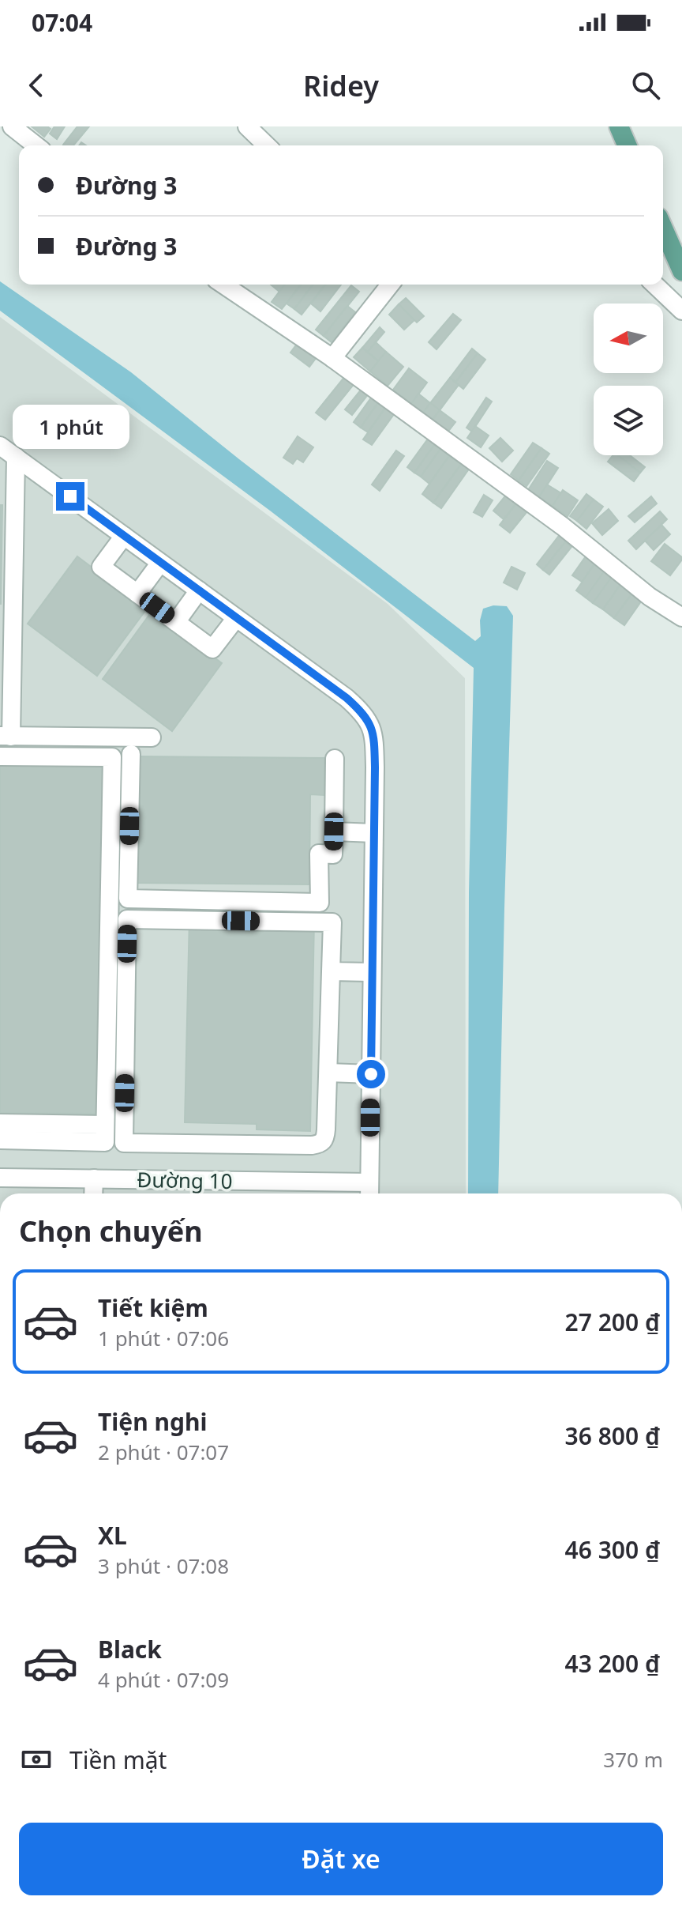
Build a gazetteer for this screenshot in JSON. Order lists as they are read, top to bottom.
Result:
{
  "streets": {
    "street": ["Đường 10"]
  },
  "north": "left",
  "page": {
    "status": "07:04",
    "header": "Ridey",
    "banner": ["Đường 3", "Đường 3"],
    "bubble": "1 phút",
    "heading": "Chọn chuyến",
    "list": [
      {
        "name": "Tiết kiệm",
        "note": "1 phút · 07:06",
        "value": "27 200 ₫"
      },
      {
        "name": "Tiện nghi",
        "note": "2 phút · 07:07",
        "value": "36 800 ₫"
      },
      {
        "name": "XL",
        "note": "3 phút · 07:08",
        "value": "46 300 ₫"
      },
      {
        "name": "Black",
        "note": "4 phút · 07:09",
        "value": "43 200 ₫"
      }
    ],
    "pay": ["Tiền mặt", "370 m"],
    "buttons": "Đặt xe"
  }
}
